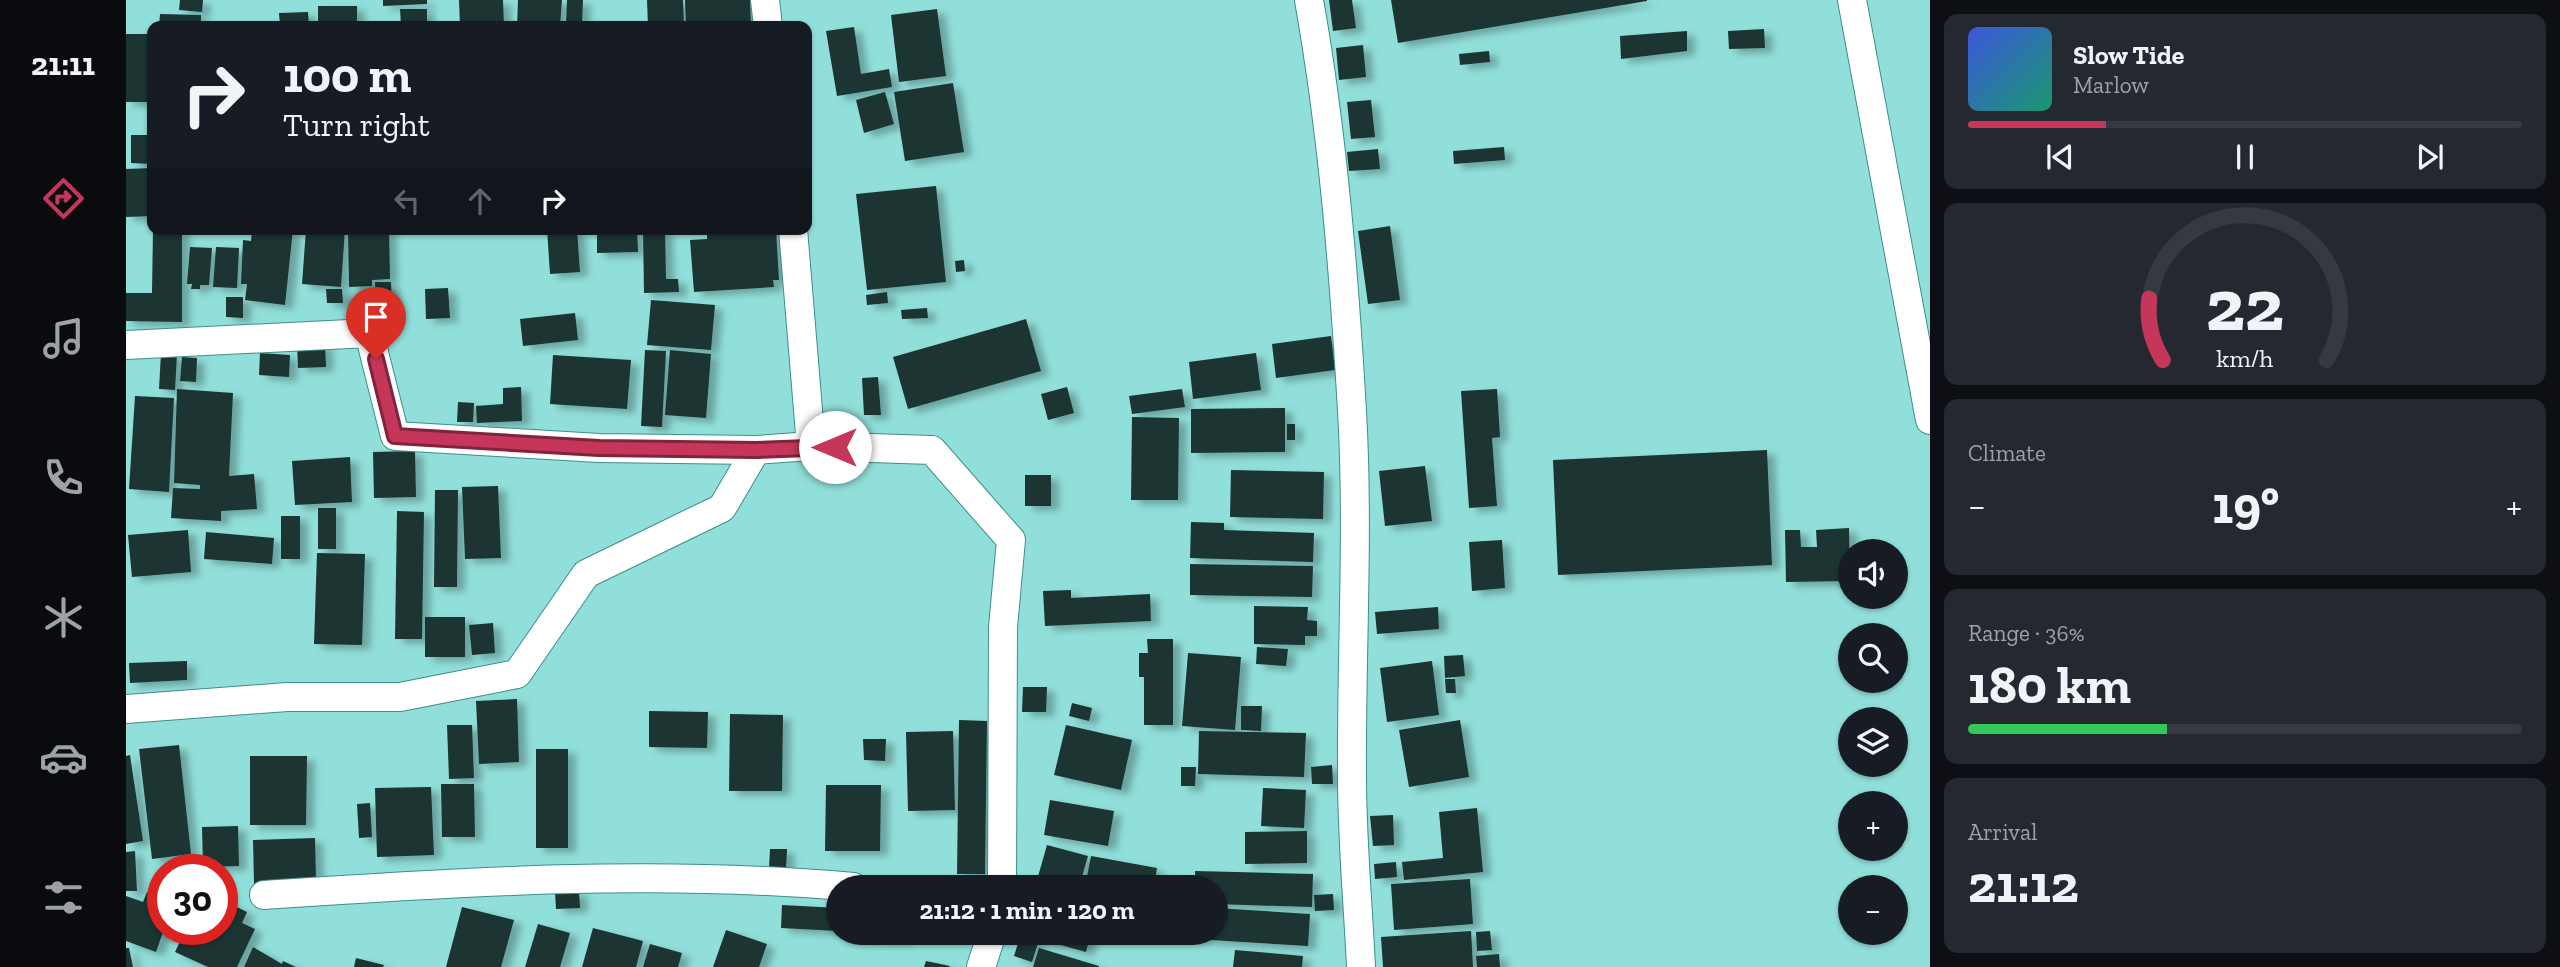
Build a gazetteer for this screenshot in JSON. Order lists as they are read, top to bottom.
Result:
{
  "page": {
    "tabs": "21:11",
    "turn": ["100 m", "Turn right"],
    "song": ["Slow Tide", "Marlow"],
    "tile": [
      "Climate",
      ["Range · 36%", "180 km"],
      ["Arrival", "21:12"]
    ],
    "heat": ["−", "19°", "+"],
    "map_buttons": ["+", "−"],
    "limit": "30",
    "trip": "21:12 · 1 min · 120 m",
    "gauge": ["22", "km/h"]
  }
}
